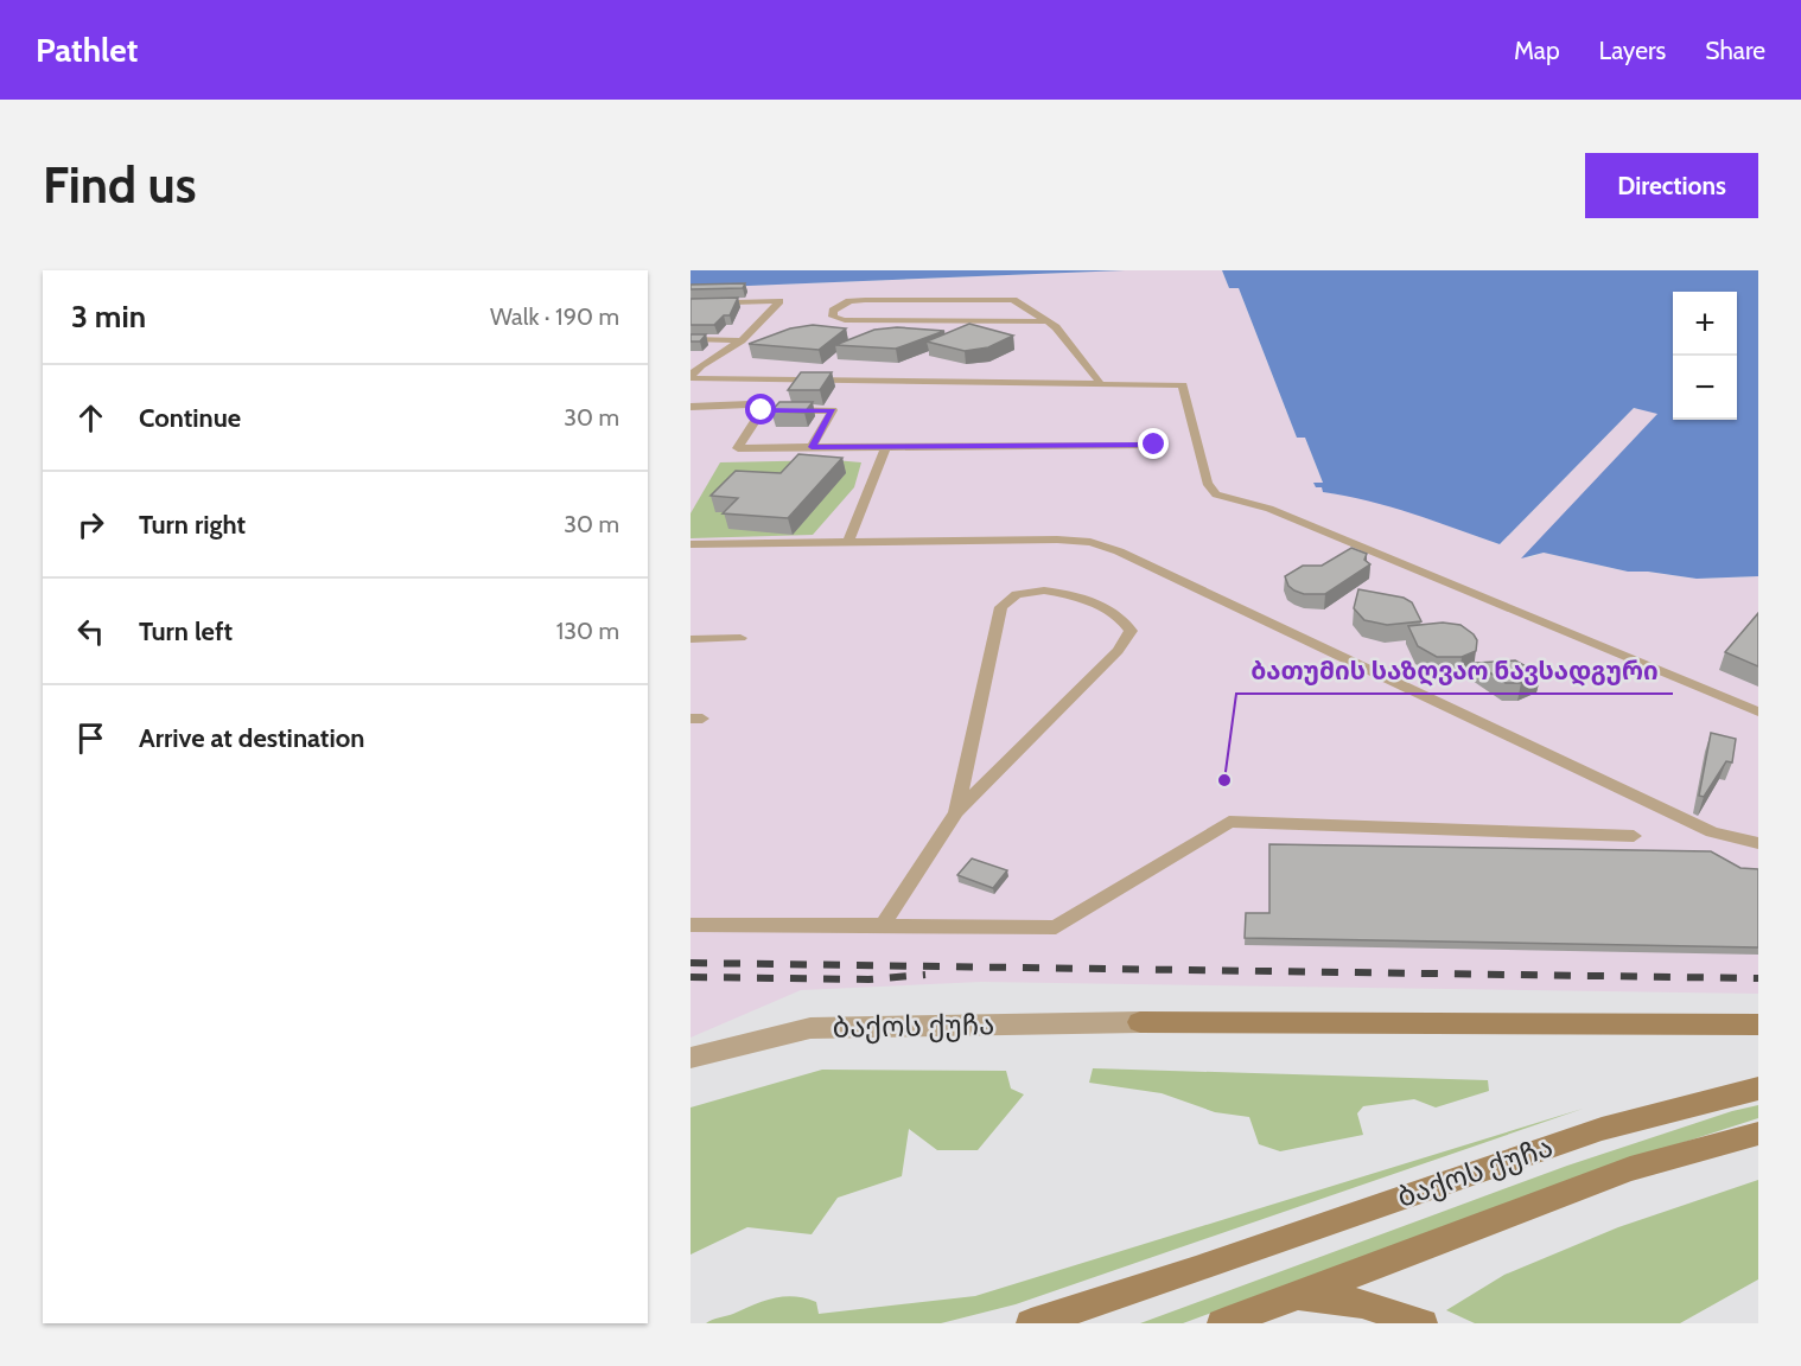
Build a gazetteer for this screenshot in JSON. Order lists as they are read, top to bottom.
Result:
{
  "streets": {
    "main road": ["ბაქოს ქუჩა"]
  },
  "places": ["ბათუმის საზღვაო ნავსადგური"],
  "page": {
    "header": "Pathlet",
    "nav": ["Map", "Layers", "Share"],
    "buttons": "Directions",
    "title": "Find us",
    "heading": ["3 min", "Walk · 190 m"],
    "map_buttons": ["+", "−"],
    "list": [
      ["Continue", "30 m"],
      ["Turn right", "30 m"],
      ["Turn left", "130 m"],
      "Arrive at destination"
    ]
  }
}
